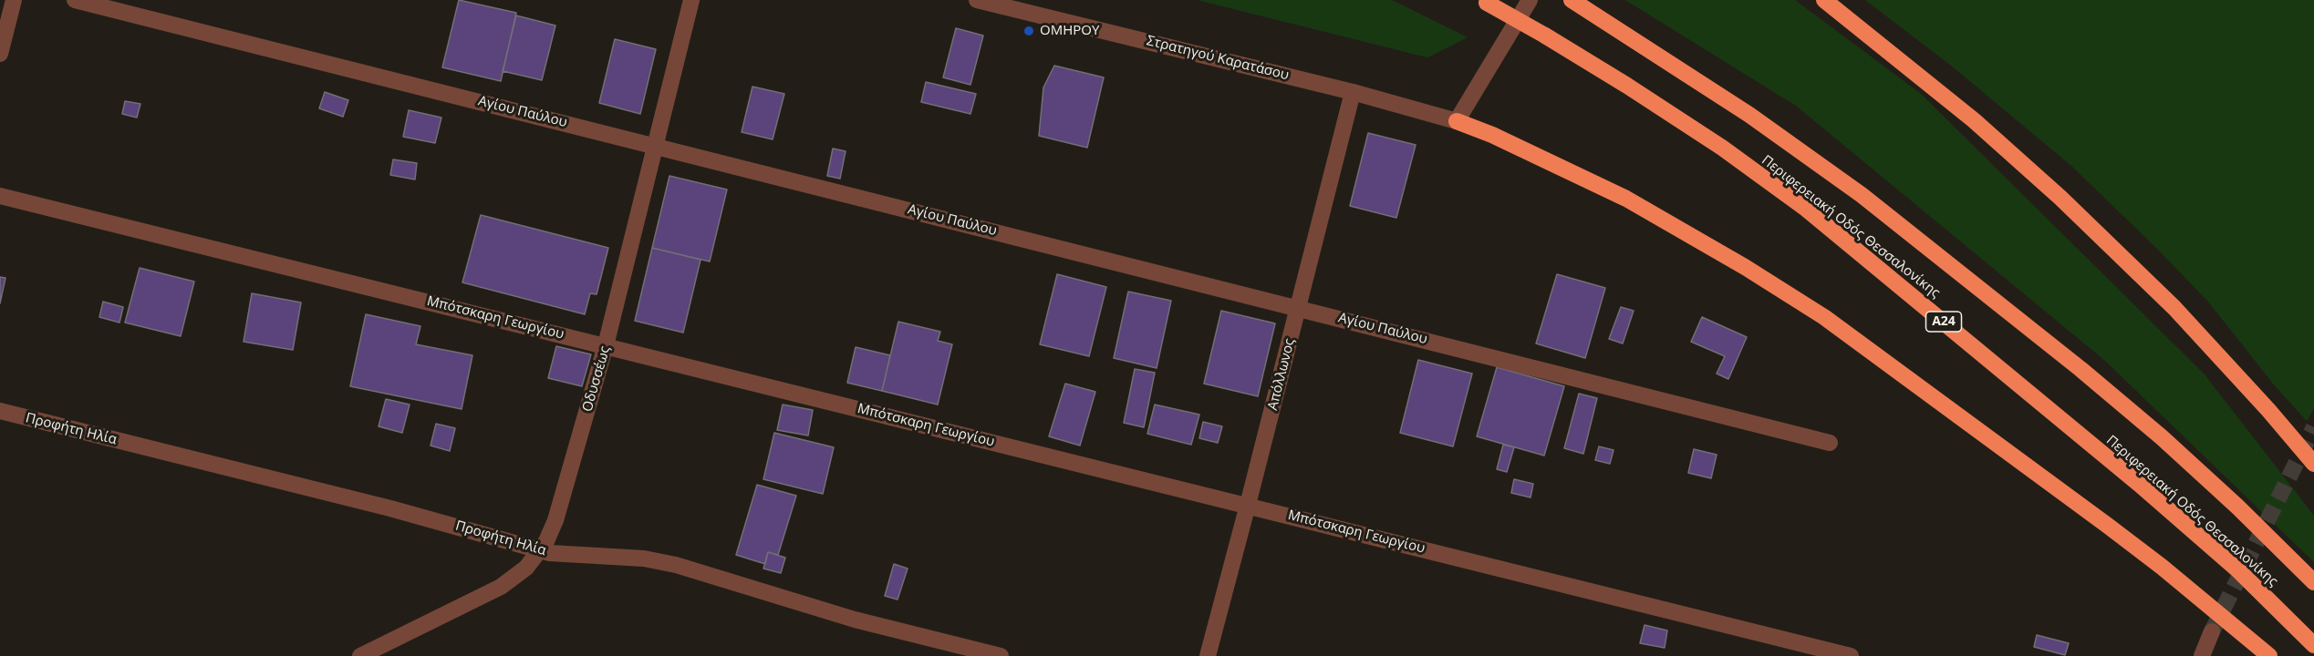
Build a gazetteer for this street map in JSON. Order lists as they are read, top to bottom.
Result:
{
  "streets": {
    "highway": ["Περιφερειακή Οδός Θεσσαλονίκης", "Α24"],
    "street": [
      "Στρατηγού Καρατάσου",
      "Αγίου Παύλου",
      "Μπότσκαρη Γεωργίου",
      "Απόλλωνος",
      "Οδυσσέως",
      "Προφήτη Ηλία"
    ]
  },
  "crossings": [
    ["Στρατηγού Καρατάσου", "Απόλλωνος"],
    ["Αγίου Παύλου", "Απόλλωνος"],
    ["Αγίου Παύλου", "Οδυσσέως"],
    ["Μπότσκαρη Γεωργίου", "Απόλλωνος"],
    ["Μπότσκαρη Γεωργίου", "Οδυσσέως"],
    ["Οδυσσέως", "Προφήτη Ηλία"]
  ],
  "places": ["ΟΜΗΡΟΥ"]
}
